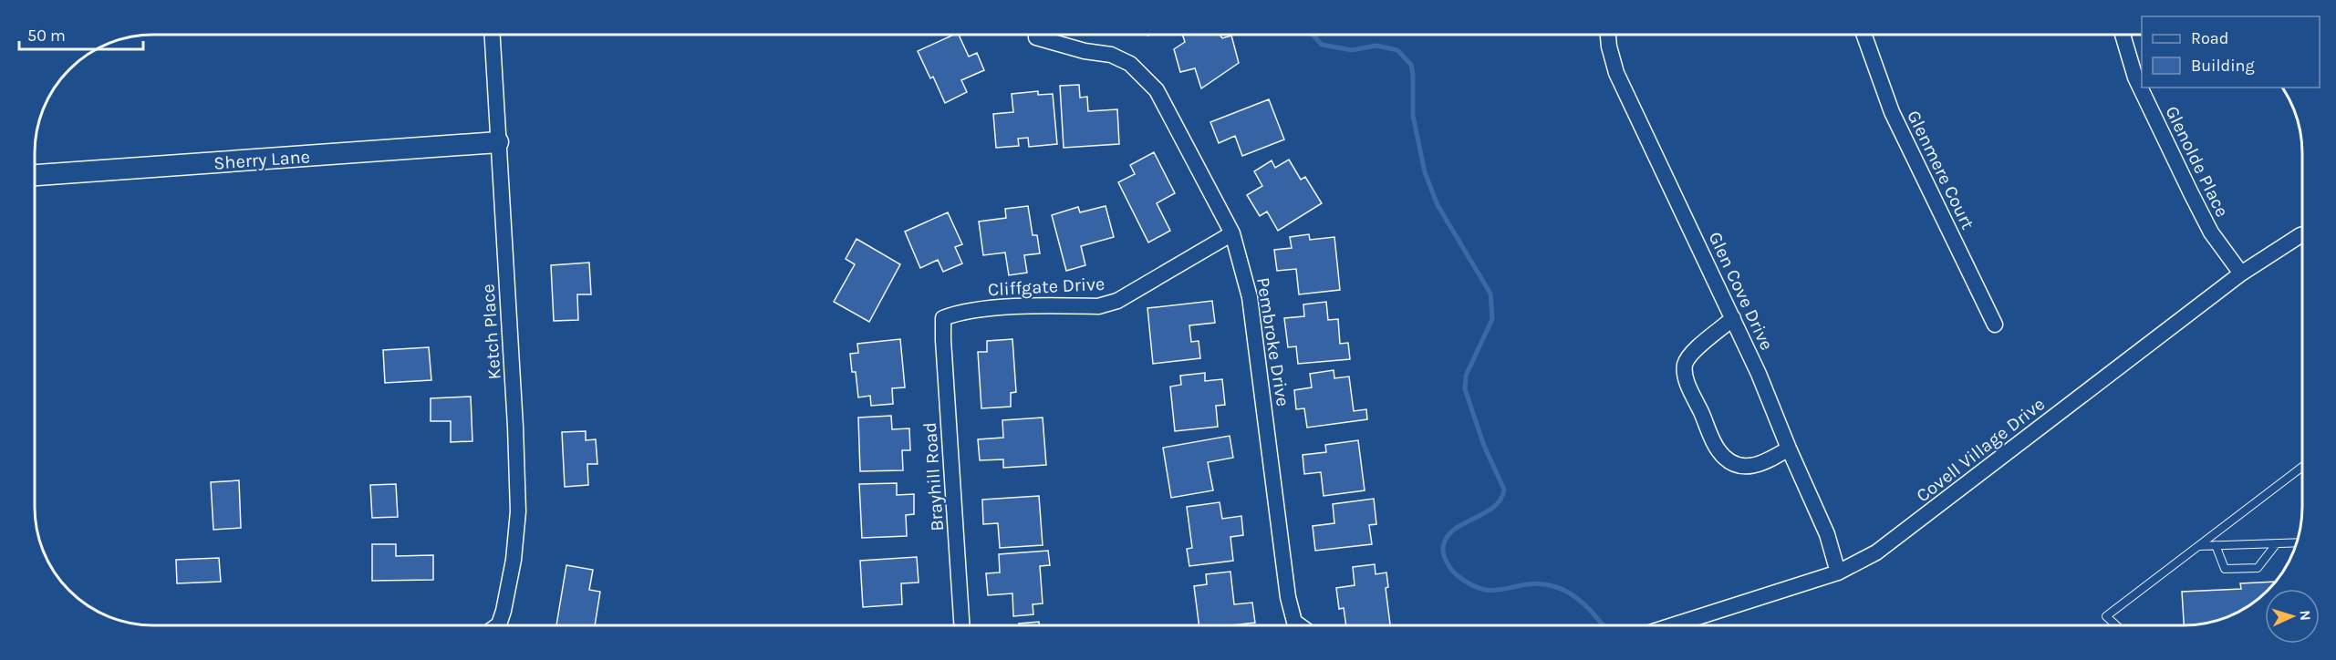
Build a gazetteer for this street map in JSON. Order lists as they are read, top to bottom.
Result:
{
  "streets": {
    "street": [
      "Sherry Lane",
      "Glenolde Place",
      "Glenmere Court",
      "Cliffgate Drive",
      "Glen Cove Drive",
      "Ketch Place",
      "Pembroke Drive",
      "Covell Village Drive",
      "Brayhill Road"
    ]
  },
  "crossings": [
    ["Sherry Lane", "Ketch Place"],
    ["Glenolde Place", "Covell Village Drive"],
    ["Cliffgate Drive", "Pembroke Drive"],
    ["Cliffgate Drive", "Brayhill Road"],
    ["Glen Cove Drive", "Covell Village Drive"]
  ],
  "legend": ["Road", "Building"],
  "scale_bar": "50 m",
  "north": "right"
}
